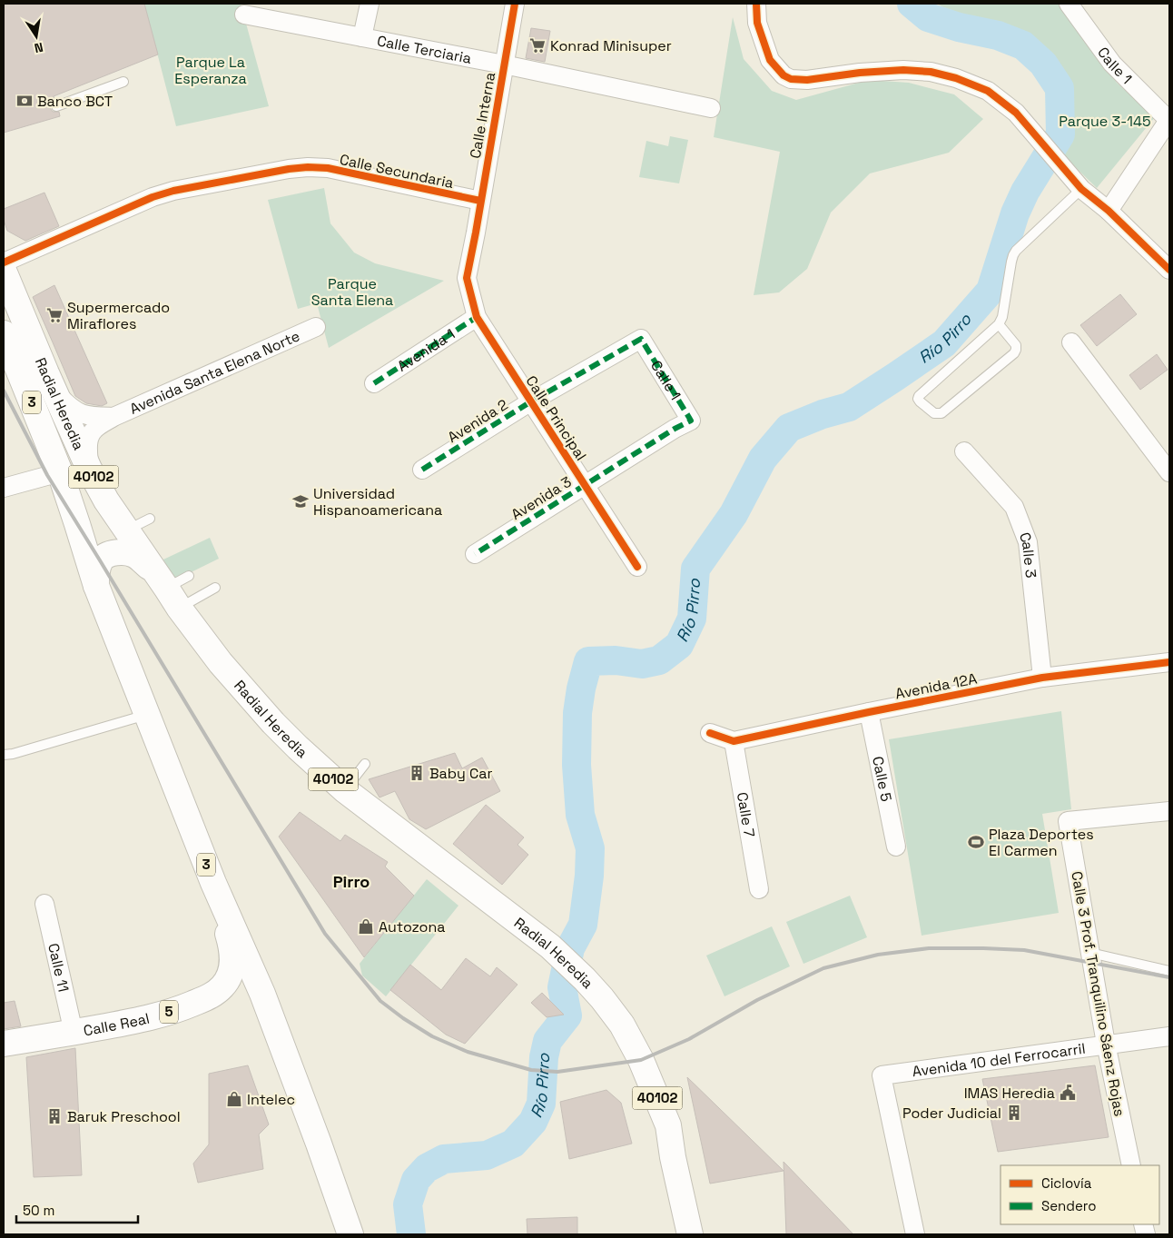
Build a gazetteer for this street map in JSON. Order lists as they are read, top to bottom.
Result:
{
  "streets": {
    "main road": [
      "3",
      "Radial Heredia",
      "40102",
      "5",
      "Calle Real"
    ],
    "street": [
      "Calle Terciaria",
      "Calle 1",
      "Calle Interna",
      "Calle Secundaria",
      "Avenida 1",
      "Avenida Santa Elena Norte",
      "Calle Principal",
      "Avenida 2",
      "Avenida 3",
      "Calle 3",
      "Avenida 12A",
      "Calle 5",
      "Calle 7",
      "Calle 11",
      "Calle 3 Prof. Tranquilino Sáenz Rojas",
      "Avenida 10 del Ferrocarril"
    ]
  },
  "crossings": [
    ["Calle Terciaria", "Calle Interna"],
    ["Calle 1", "Avenida 2"],
    ["Calle 1", "Avenida 3"],
    ["Calle Interna", "Calle Secundaria"],
    ["Calle Interna", "Calle Principal"],
    ["Avenida 1", "Calle Principal"],
    ["Avenida Santa Elena Norte", "Radial Heredia"],
    ["Radial Heredia", "Calle Real"],
    ["Calle Principal", "Avenida 2"],
    ["Calle Principal", "Avenida 3"],
    ["Calle 3", "Avenida 12A"],
    ["Avenida 12A", "Calle 5"],
    ["Avenida 12A", "Calle 7"],
    ["Calle 11", "Calle Real"],
    ["Calle 3 Prof. Tranquilino Sáenz Rojas", "Avenida 10 del Ferrocarril"]
  ],
  "districts": ["Pirro"],
  "water": ["Río Pirro"],
  "parks": ["Parque La Esperanza", "Parque 3-145", "Parque Santa Elena"],
  "places": {
    "supermarket": ["Konrad Minisuper", "Supermercado Miraflores"],
    "bank": ["Banco BCT"],
    "school or university": ["Universidad Hispanoamericana"],
    "building": ["Baby Car", "Poder Judicial", "Baruk Preschool"],
    "sports": ["Plaza Deportes El Carmen"],
    "shop": ["Autozona", "Intelec"],
    "public building": ["IMAS Heredia"]
  },
  "legend": ["Ciclovía", "Sendero"],
  "scale_bar": "50 m",
  "north": "bottom"
}
